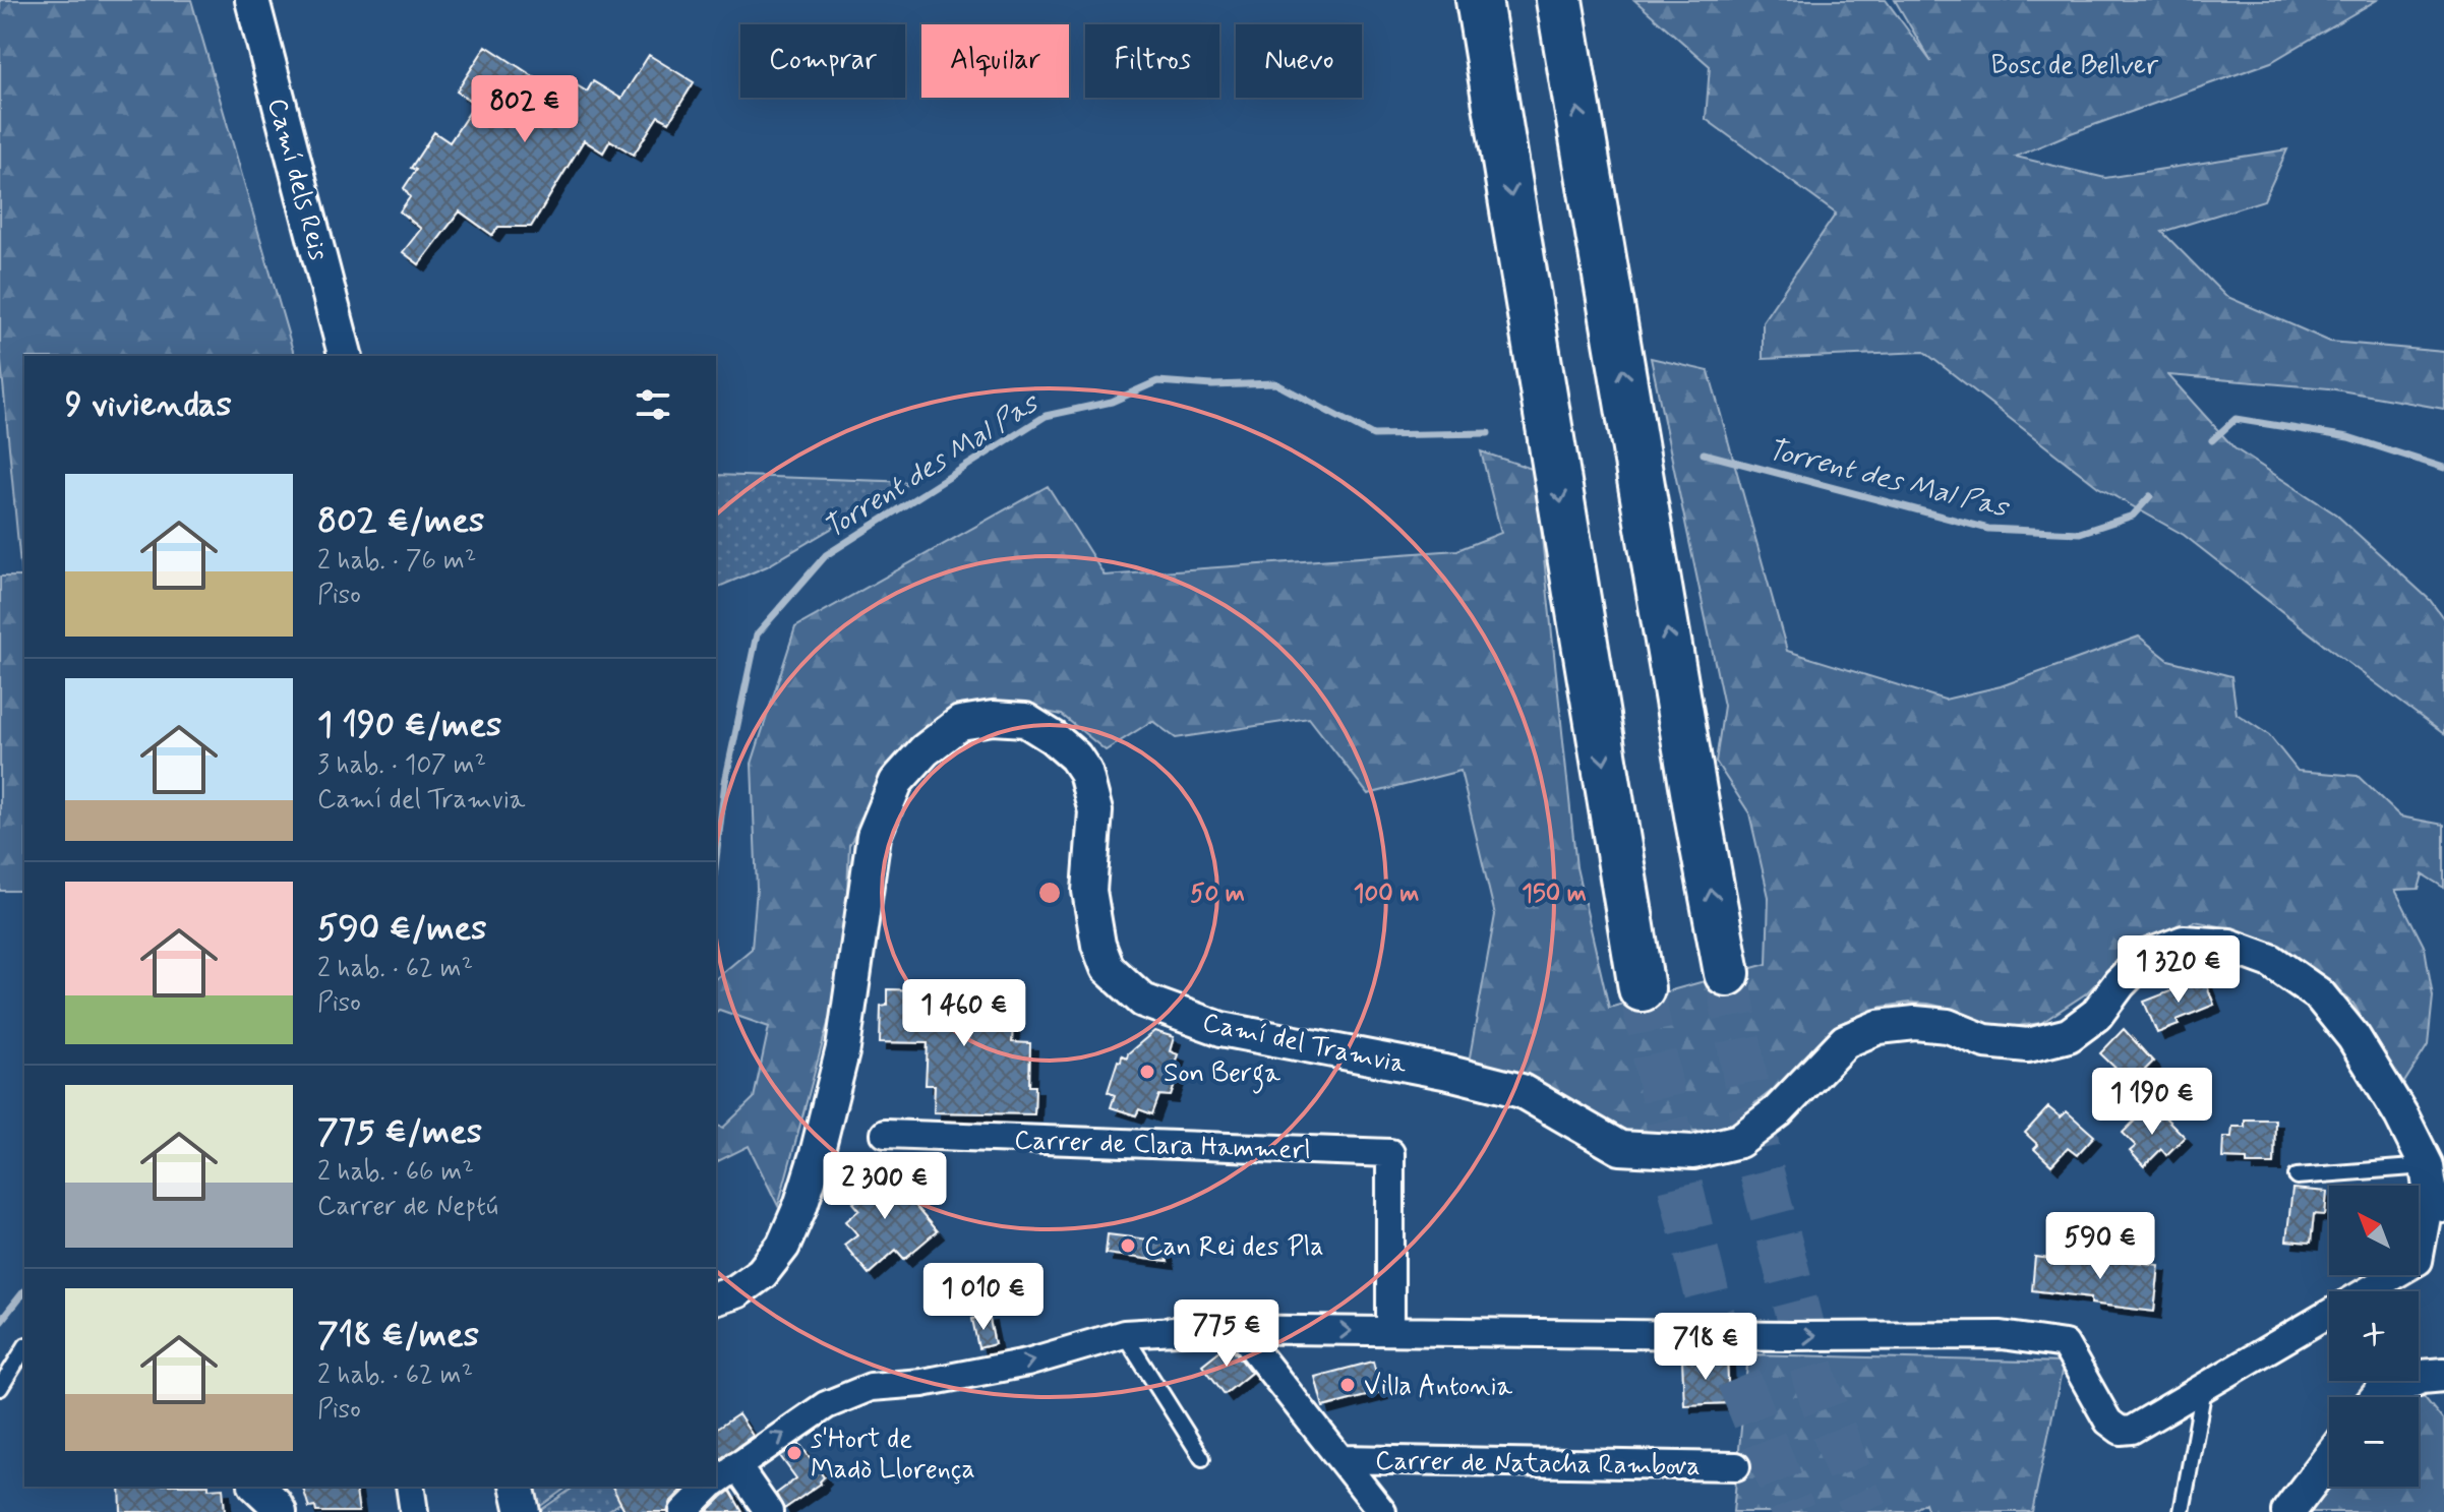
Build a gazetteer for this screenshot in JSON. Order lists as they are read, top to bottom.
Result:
{
  "streets": {
    "street": [
      "Camí dels Reis",
      "Camí del Tramvia",
      "Carrer de Clara Hammerl",
      "Carrer de Natacha Rambova"
    ]
  },
  "water": ["Torrent des Mal Pas"],
  "parks": ["Bosc de Bellver"],
  "places": [
    "Son Berga",
    "Can Rei des Pla",
    "Villa Antonia",
    "s'Hort de Madò Llorença"
  ],
  "north": "top left",
  "page": {
    "chip": [
      "Comprar",
      "Alquilar",
      "Filtros",
      "Nuevo"
    ],
    "price": [
      "802 €",
      "1 320 €",
      "1 460 €",
      "1 190 €",
      "2 300 €",
      "590 €",
      "1 010 €",
      "775 €",
      "718 €"
    ],
    "heading": "9 viviendas",
    "list": [
      {
        "name": "802 €/mes",
        "note": "2 hab. · 76 m² · Piso"
      },
      {
        "name": "1 190 €/mes",
        "note": "3 hab. · 107 m² · Camí del Tramvia"
      },
      {
        "name": "590 €/mes",
        "note": "2 hab. · 62 m² · Piso"
      },
      {
        "name": "775 €/mes",
        "note": "2 hab. · 66 m² · Carrer de Neptú"
      },
      {
        "name": "718 €/mes",
        "note": "2 hab. · 62 m² · Piso"
      }
    ],
    "map_buttons": ["+", "−"]
  },
  "rings": ["50 m", "100 m", "150 m"]
}
